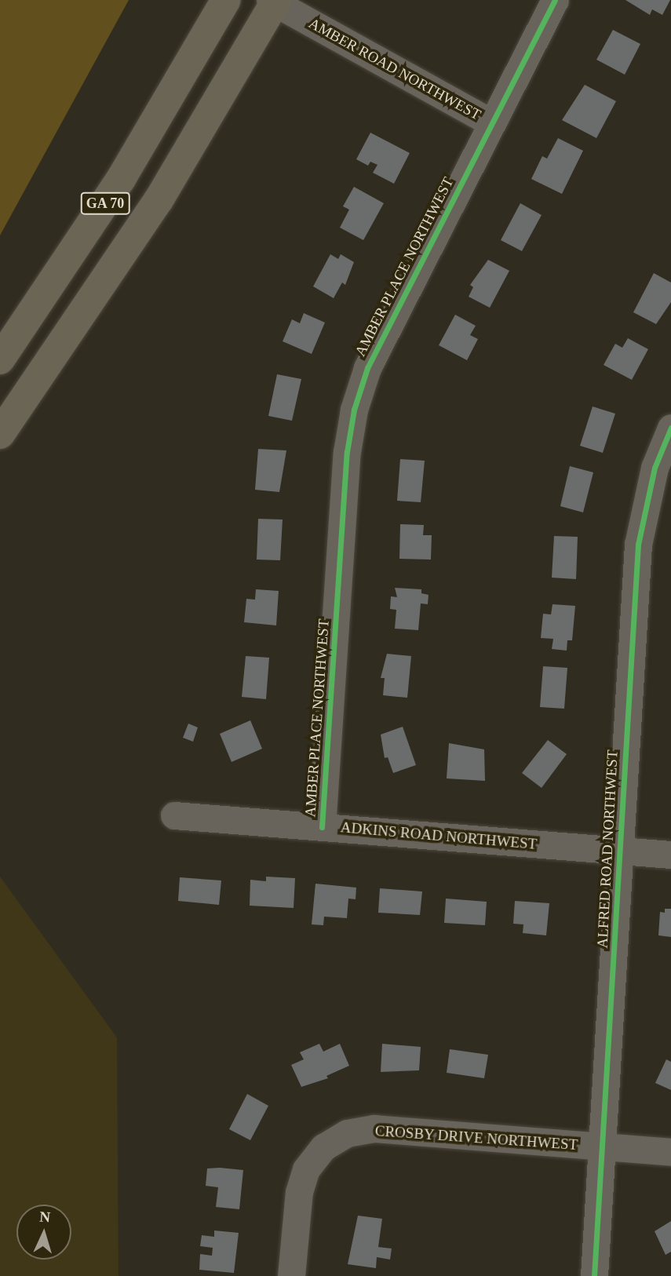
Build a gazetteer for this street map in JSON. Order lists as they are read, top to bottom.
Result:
{
  "streets": {
    "main road": ["GA 70"],
    "street": [
      "AMBER ROAD NORTHWEST",
      "AMBER PLACE NORTHWEST",
      "ADKINS ROAD NORTHWEST",
      "ALFRED ROAD NORTHWEST",
      "CROSBY DRIVE NORTHWEST"
    ]
  },
  "crossings": [
    ["AMBER ROAD NORTHWEST", "GA 70"],
    ["AMBER ROAD NORTHWEST", "AMBER PLACE NORTHWEST"],
    ["AMBER PLACE NORTHWEST", "ADKINS ROAD NORTHWEST"],
    ["ADKINS ROAD NORTHWEST", "ALFRED ROAD NORTHWEST"],
    ["ALFRED ROAD NORTHWEST", "CROSBY DRIVE NORTHWEST"]
  ],
  "north": "top"
}
